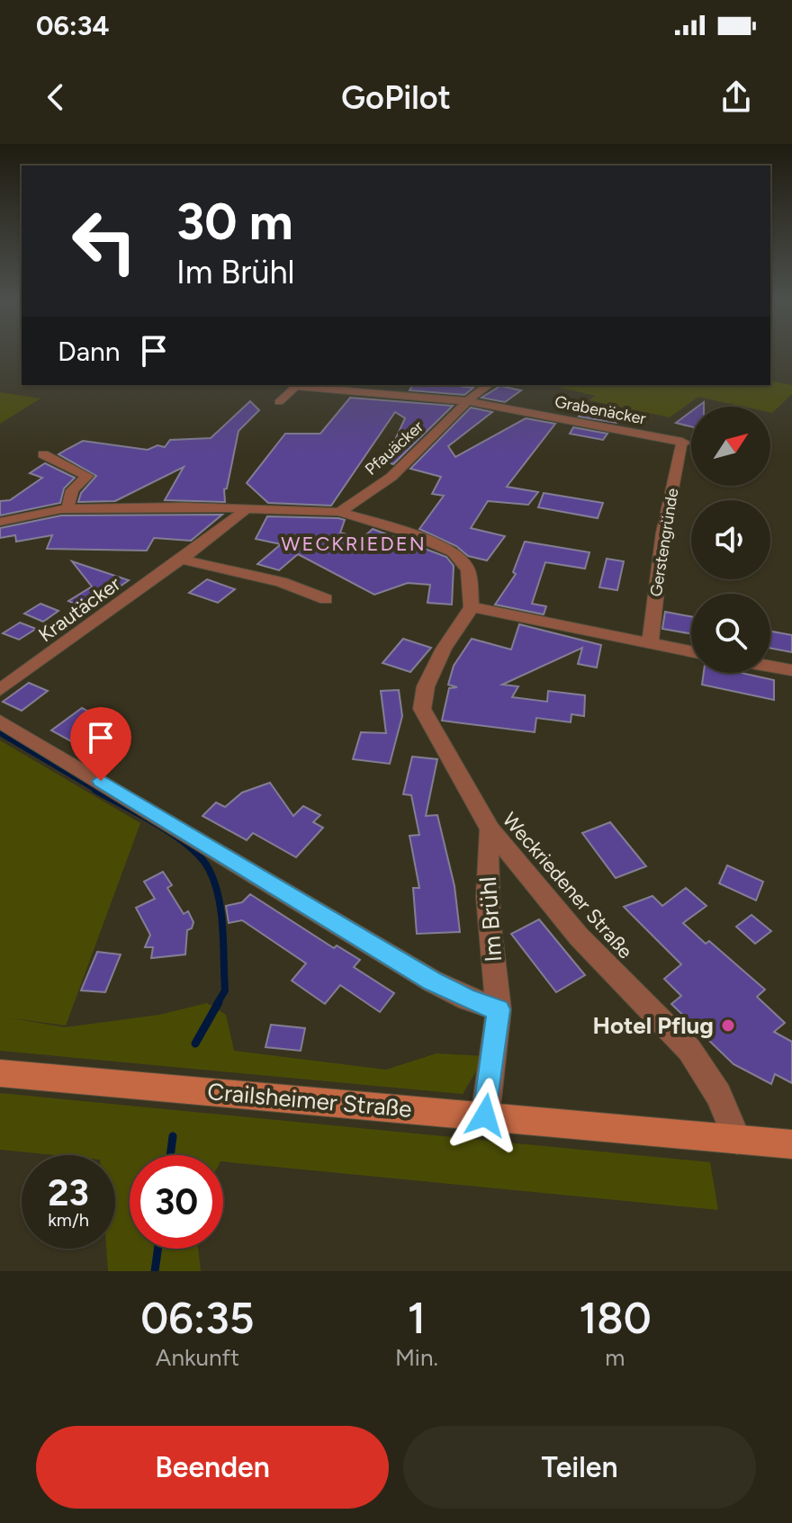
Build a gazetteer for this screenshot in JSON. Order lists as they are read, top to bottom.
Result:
{
  "streets": {
    "main road": ["Crailsheimer Straße"],
    "street": [
      "Grabenäcker",
      "Pfauäcker",
      "Gerstengründe",
      "Krautäcker",
      "Weckriedener Straße",
      "Im Brühl"
    ]
  },
  "crossings": [
    ["Grabenäcker", "Pfauäcker"],
    ["Grabenäcker", "Gerstengründe"],
    ["Weckriedener Straße", "Im Brühl"],
    ["Weckriedener Straße", "Crailsheimer Straße"],
    ["Im Brühl", "Crailsheimer Straße"]
  ],
  "districts": ["WECKRIEDEN"],
  "places": ["Hotel Pflug"],
  "north": "top right",
  "page": {
    "status": "06:34",
    "header": "GoPilot",
    "turn": ["30 m", "Im Brühl"],
    "then": "Dann",
    "speed": "23 km/h",
    "limit": "30",
    "eta": [
      "06:35",
      "Ankunft",
      "1",
      "Min.",
      "180",
      "m"
    ],
    "buttons": ["Beenden", "Teilen"]
  }
}
